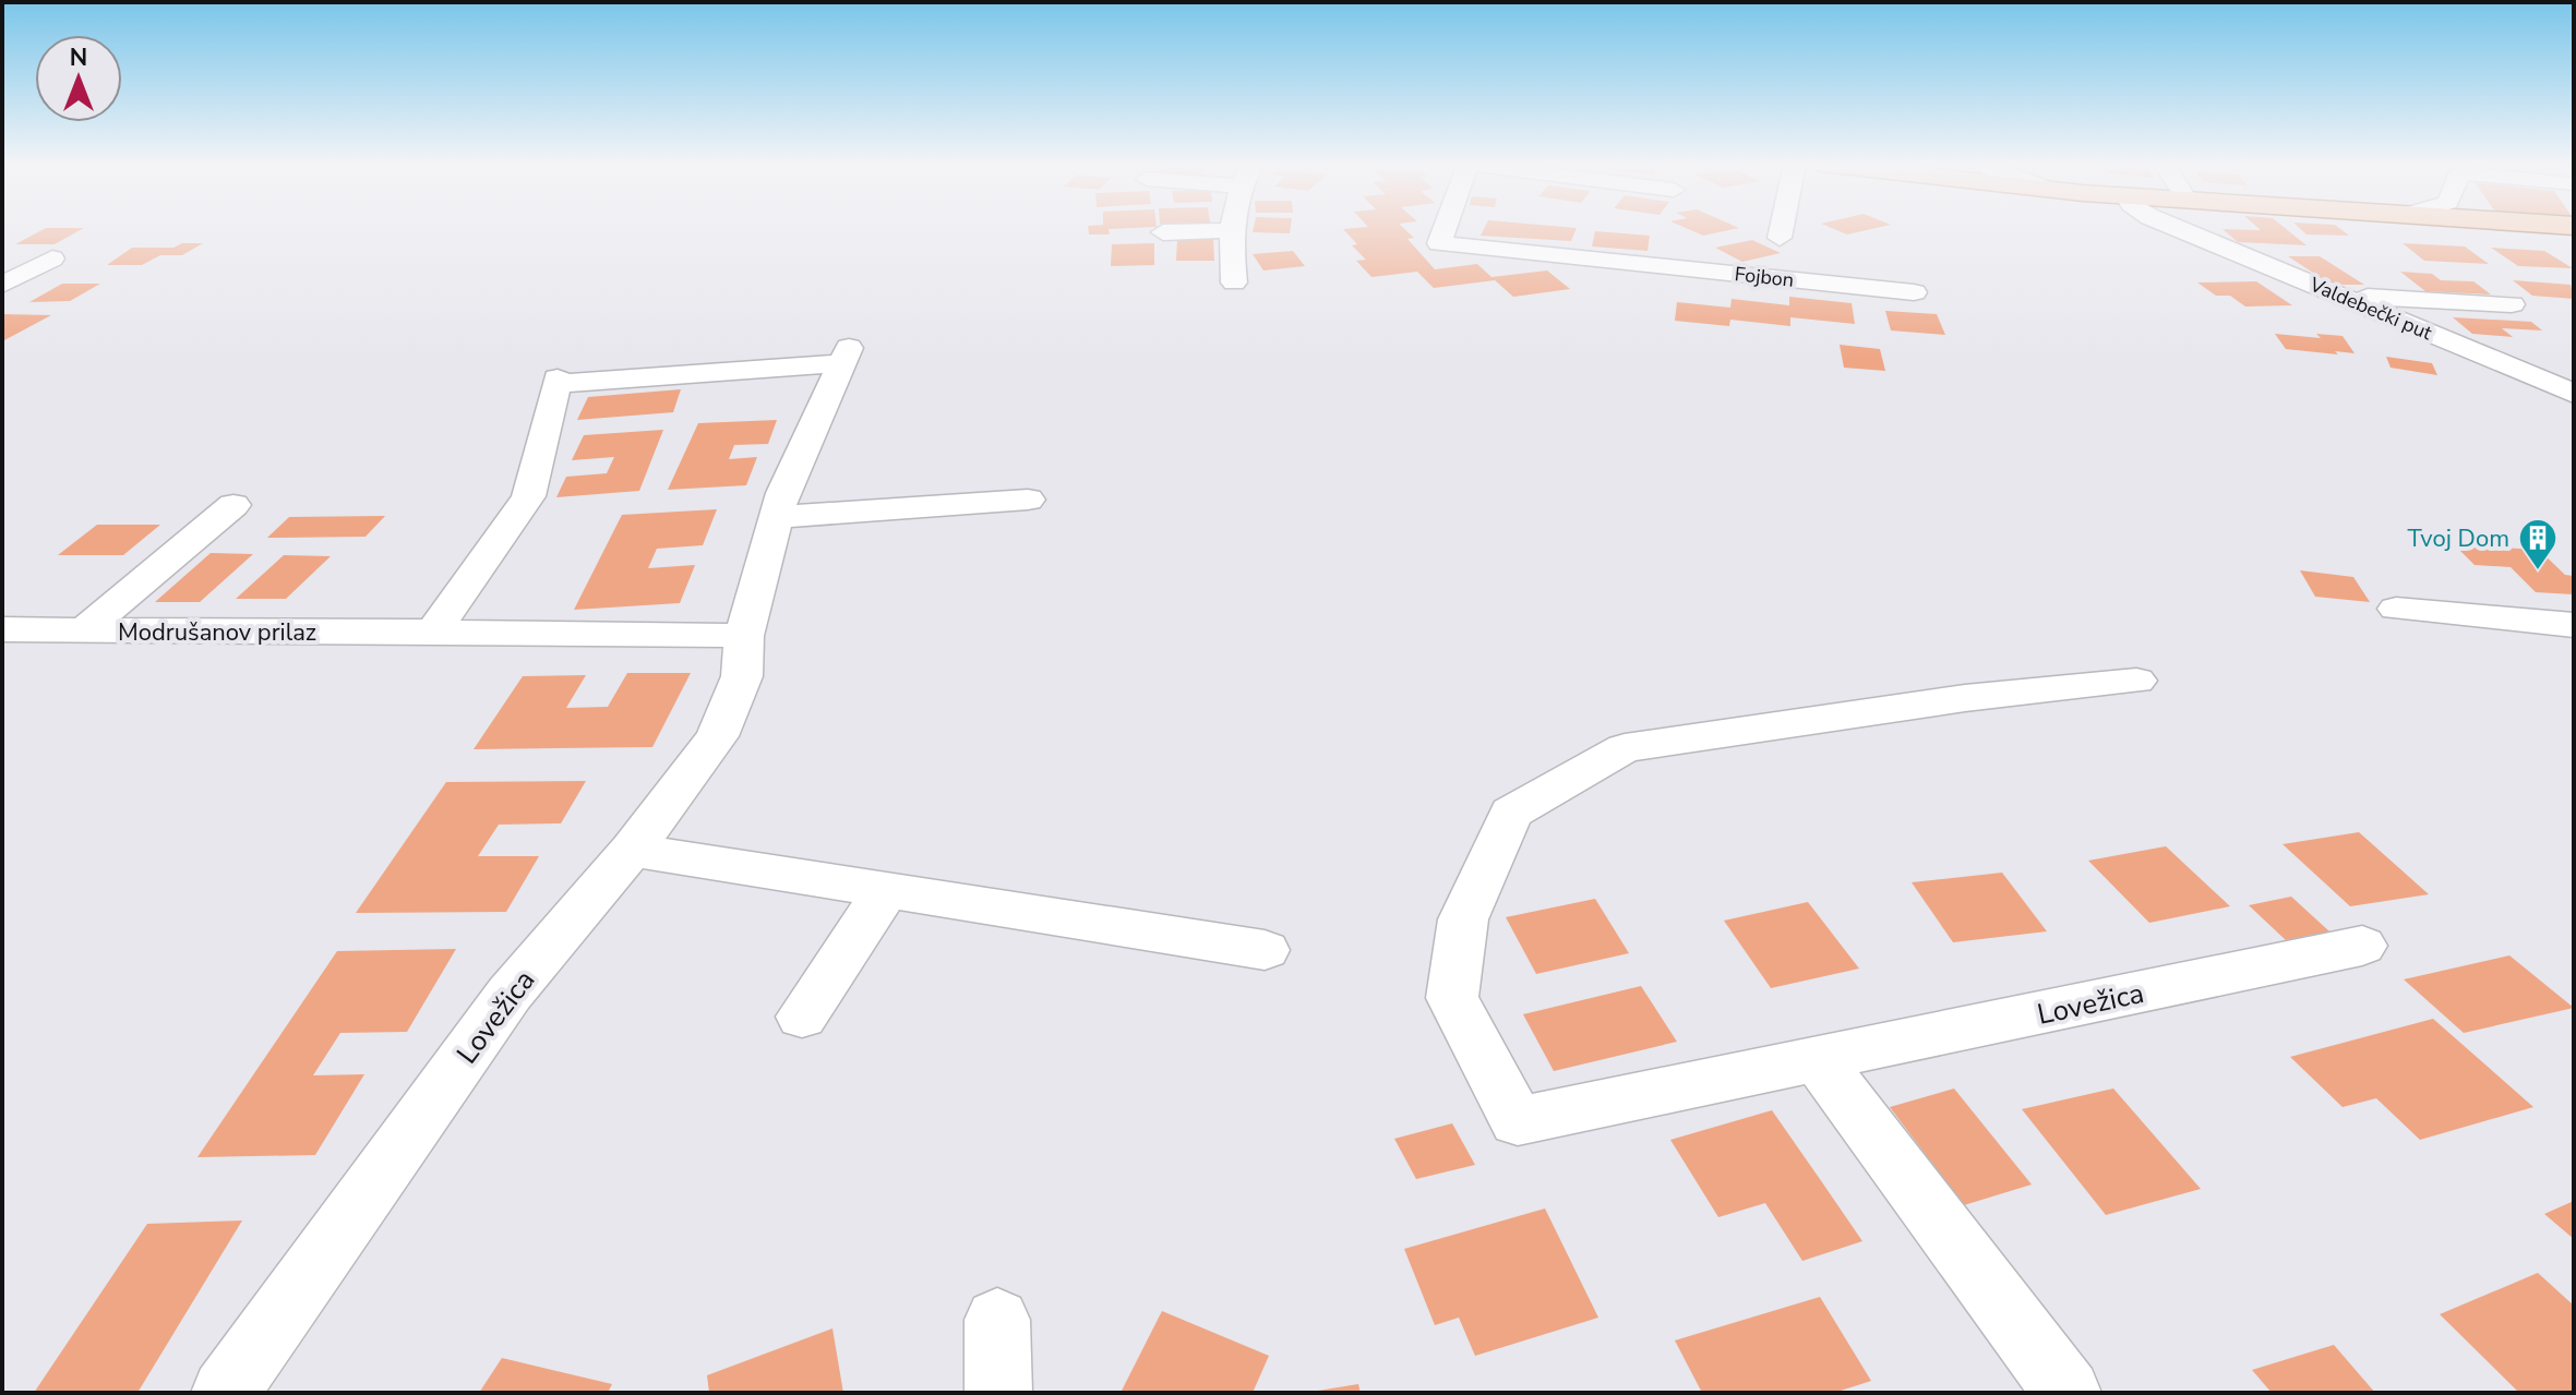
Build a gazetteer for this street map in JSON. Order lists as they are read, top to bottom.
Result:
{
  "streets": {
    "street": [
      "Fojbon",
      "Valdebečki put",
      "Modrušanov prilaz",
      "Lovežica"
    ]
  },
  "crossings": [
    ["Modrušanov prilaz", "Lovežica"]
  ],
  "places": {
    "building": ["Tvoj Dom"]
  },
  "north": "top"
}
